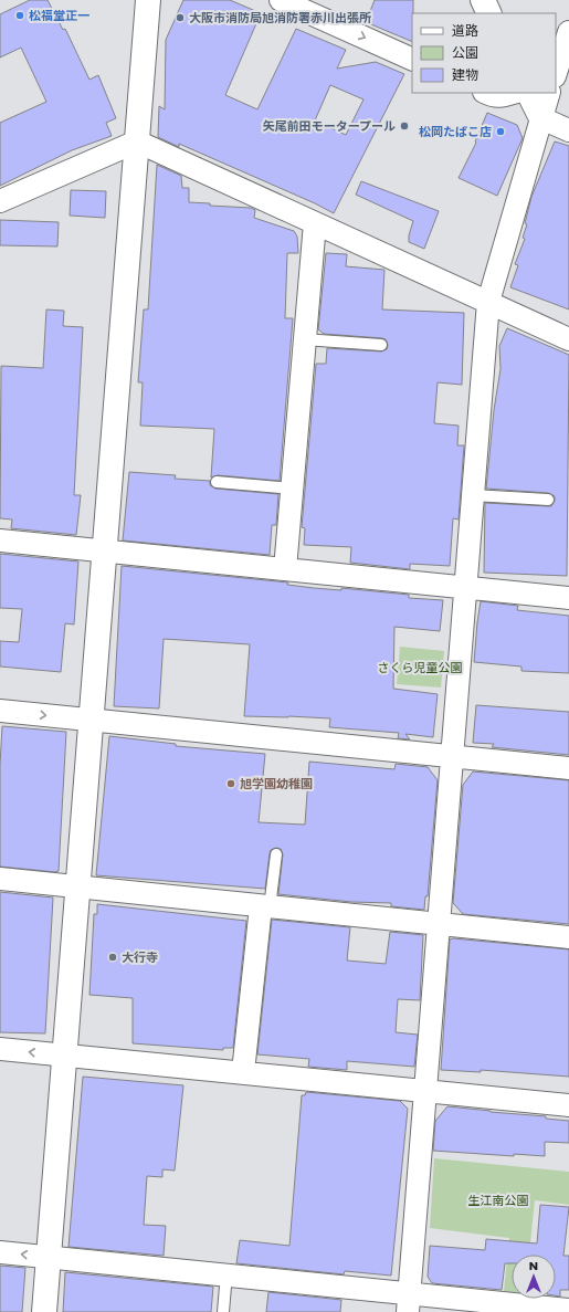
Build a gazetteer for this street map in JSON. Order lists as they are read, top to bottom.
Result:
{
  "parks": ["さくら児童公園", "生江南公園"],
  "places": [
    "松福堂正一",
    "大阪市消防局旭消防署赤川出張所",
    "矢尾前田モータープール",
    "松岡たばこ店",
    "旭学園幼稚園",
    "大行寺"
  ],
  "legend": ["道路", "公園", "建物"],
  "north": "top"
}
